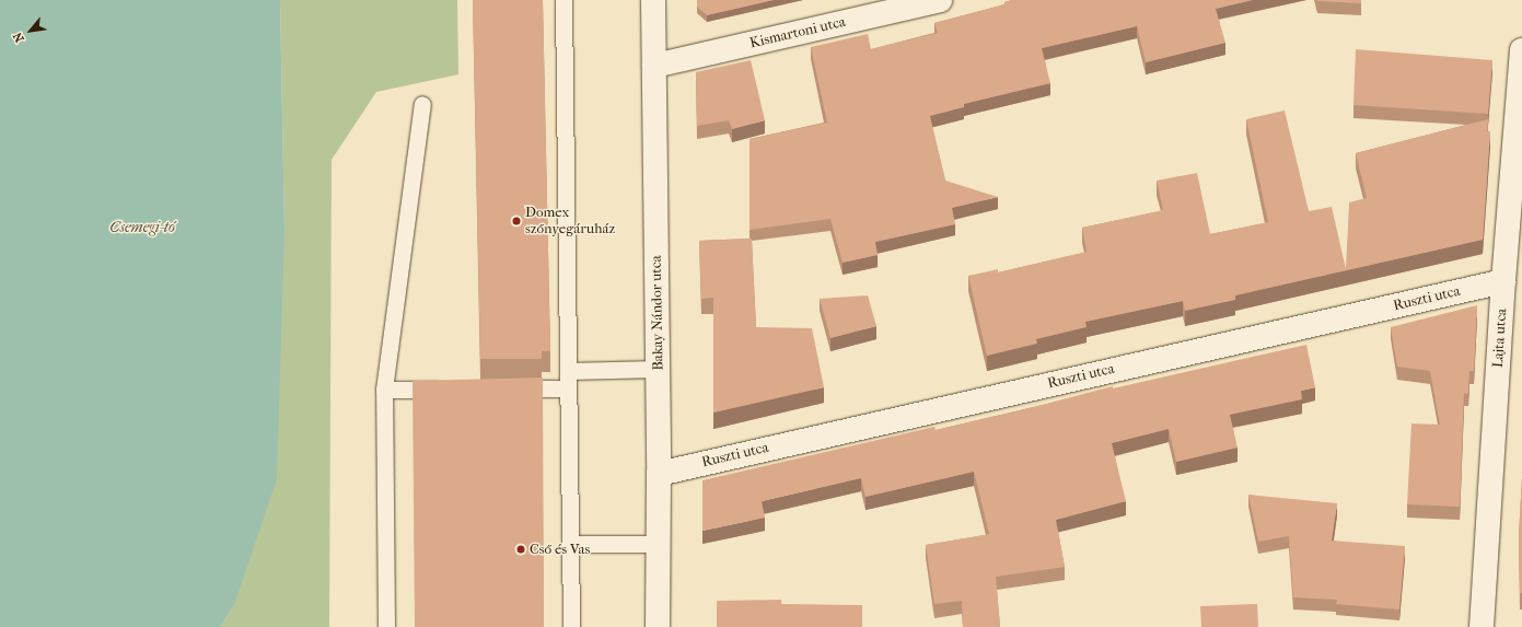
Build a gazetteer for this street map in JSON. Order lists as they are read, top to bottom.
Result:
{
  "streets": {
    "street": [
      "Kismartoni utca",
      "Ruszti utca",
      "Bakay Nándor utca",
      "Lajta utca"
    ]
  },
  "crossings": [
    ["Kismartoni utca", "Bakay Nándor utca"],
    ["Ruszti utca", "Bakay Nándor utca"],
    ["Ruszti utca", "Lajta utca"]
  ],
  "water": ["Csemegi-tó"],
  "places": ["Domex szőnyegáruház", "Cső és Vas"],
  "north": "bottom left"
}
